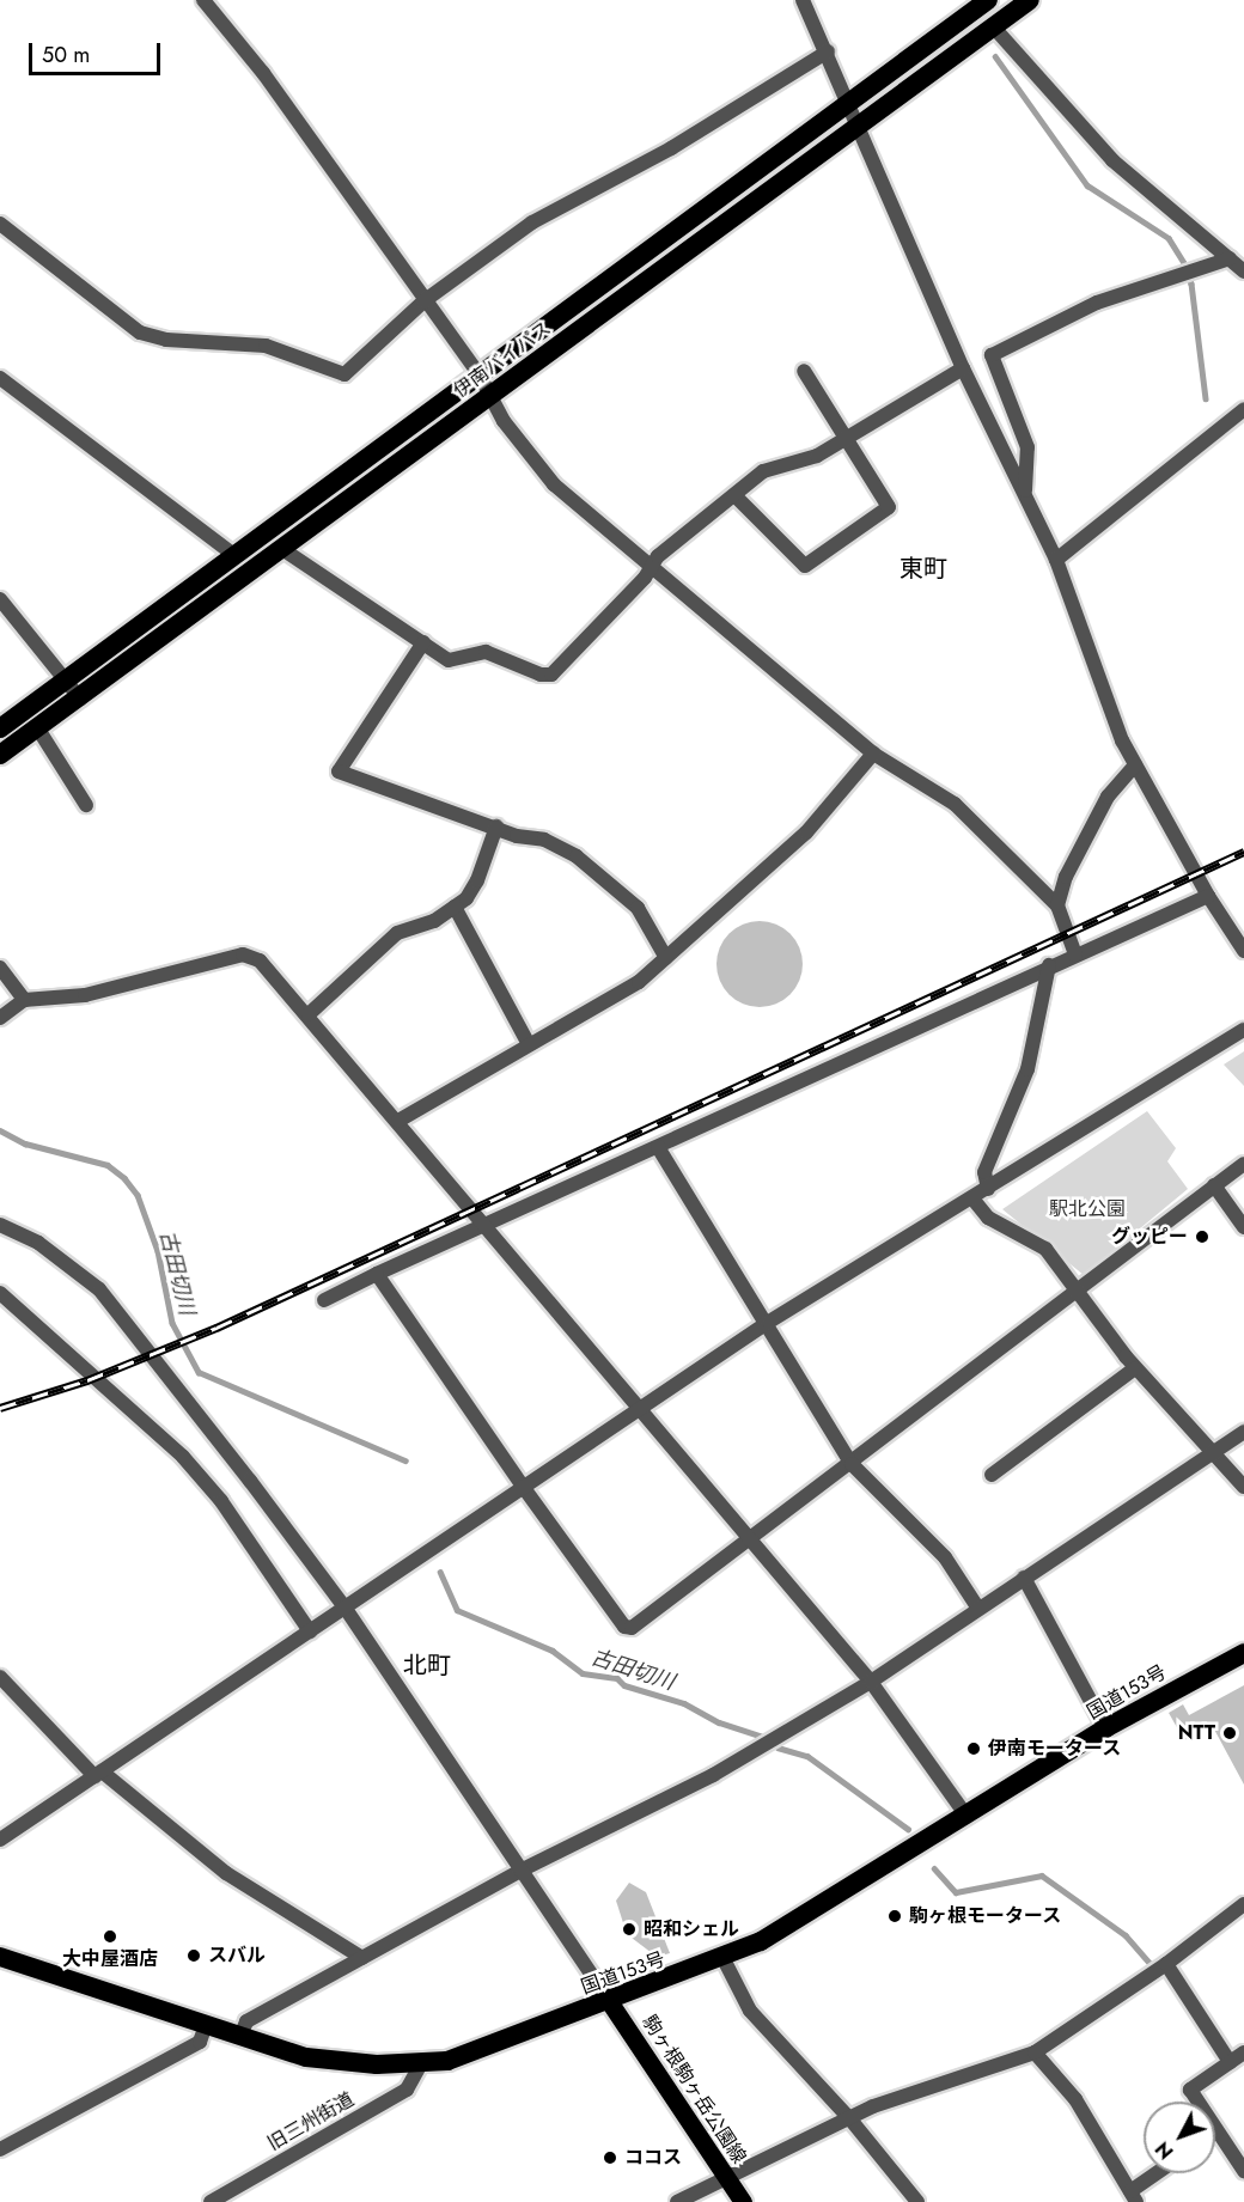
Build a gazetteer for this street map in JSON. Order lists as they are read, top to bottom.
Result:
{
  "streets": {
    "highway": ["伊南バイパス", "国道153号"],
    "main road": ["駒ヶ根駒ヶ岳公園線"],
    "street": ["旧三州街道"]
  },
  "crossings": [
    ["国道153号", "駒ヶ根駒ヶ岳公園線"],
    ["国道153号", "旧三州街道"]
  ],
  "districts": ["東町", "北町"],
  "water": ["古田切川"],
  "parks": ["駅北公園"],
  "places": [
    "グッピー",
    "NTT",
    "伊南モータース",
    "駒ヶ根モータース",
    "昭和シェル",
    "大中屋酒店",
    "スバル",
    "ココス"
  ],
  "scale_bar": "50 m",
  "north": "bottom left"
}
